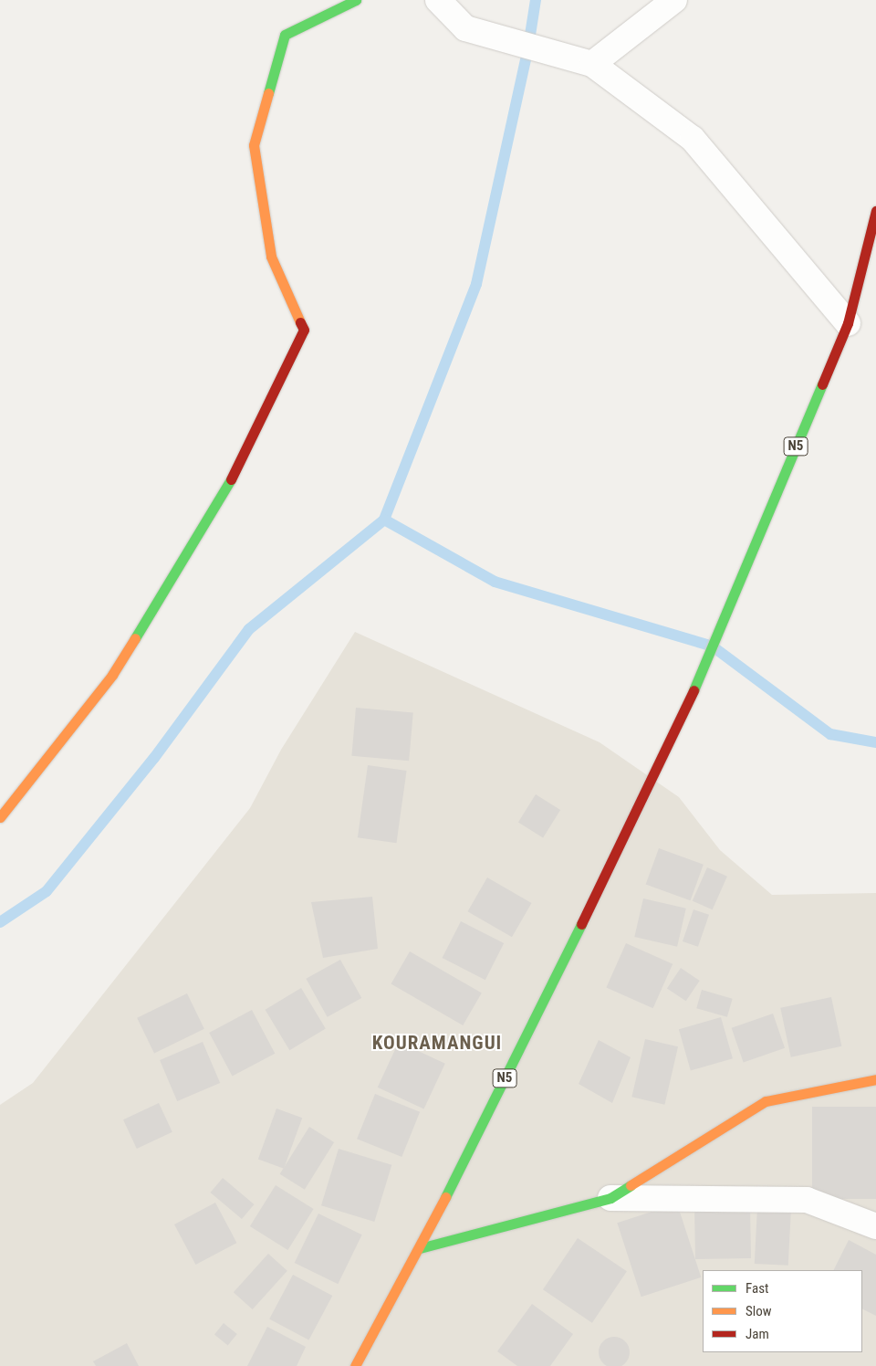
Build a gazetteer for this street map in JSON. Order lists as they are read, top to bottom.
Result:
{
  "streets": {
    "main road": ["N5"]
  },
  "districts": ["KOURAMANGUI"],
  "legend": ["Fast", "Slow", "Jam"]
}
